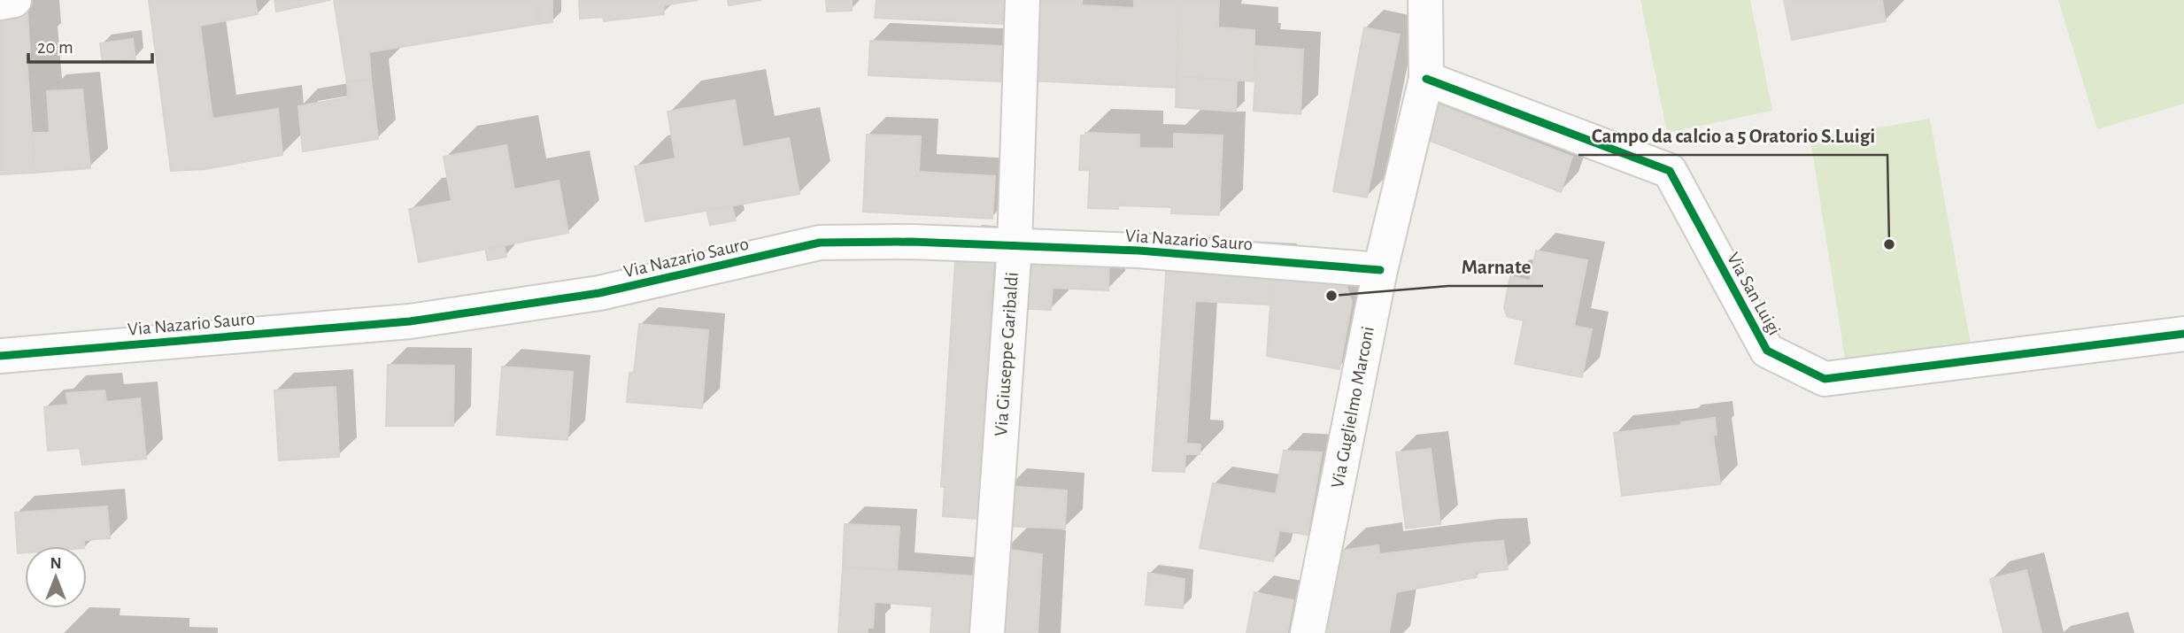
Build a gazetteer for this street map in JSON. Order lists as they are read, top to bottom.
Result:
{
  "streets": {
    "street": [
      "Via Nazario Sauro",
      "Via San Luigi",
      "Via Giuseppe Garibaldi",
      "Via Guglielmo Marconi"
    ]
  },
  "crossings": [
    ["Via Nazario Sauro", "Via Giuseppe Garibaldi"],
    ["Via Nazario Sauro", "Via Guglielmo Marconi"],
    ["Via San Luigi", "Via Guglielmo Marconi"]
  ],
  "places": ["Campo da calcio a 5 Oratorio S.Luigi", "Marnate"],
  "scale_bar": "20 m",
  "north": "top"
}
